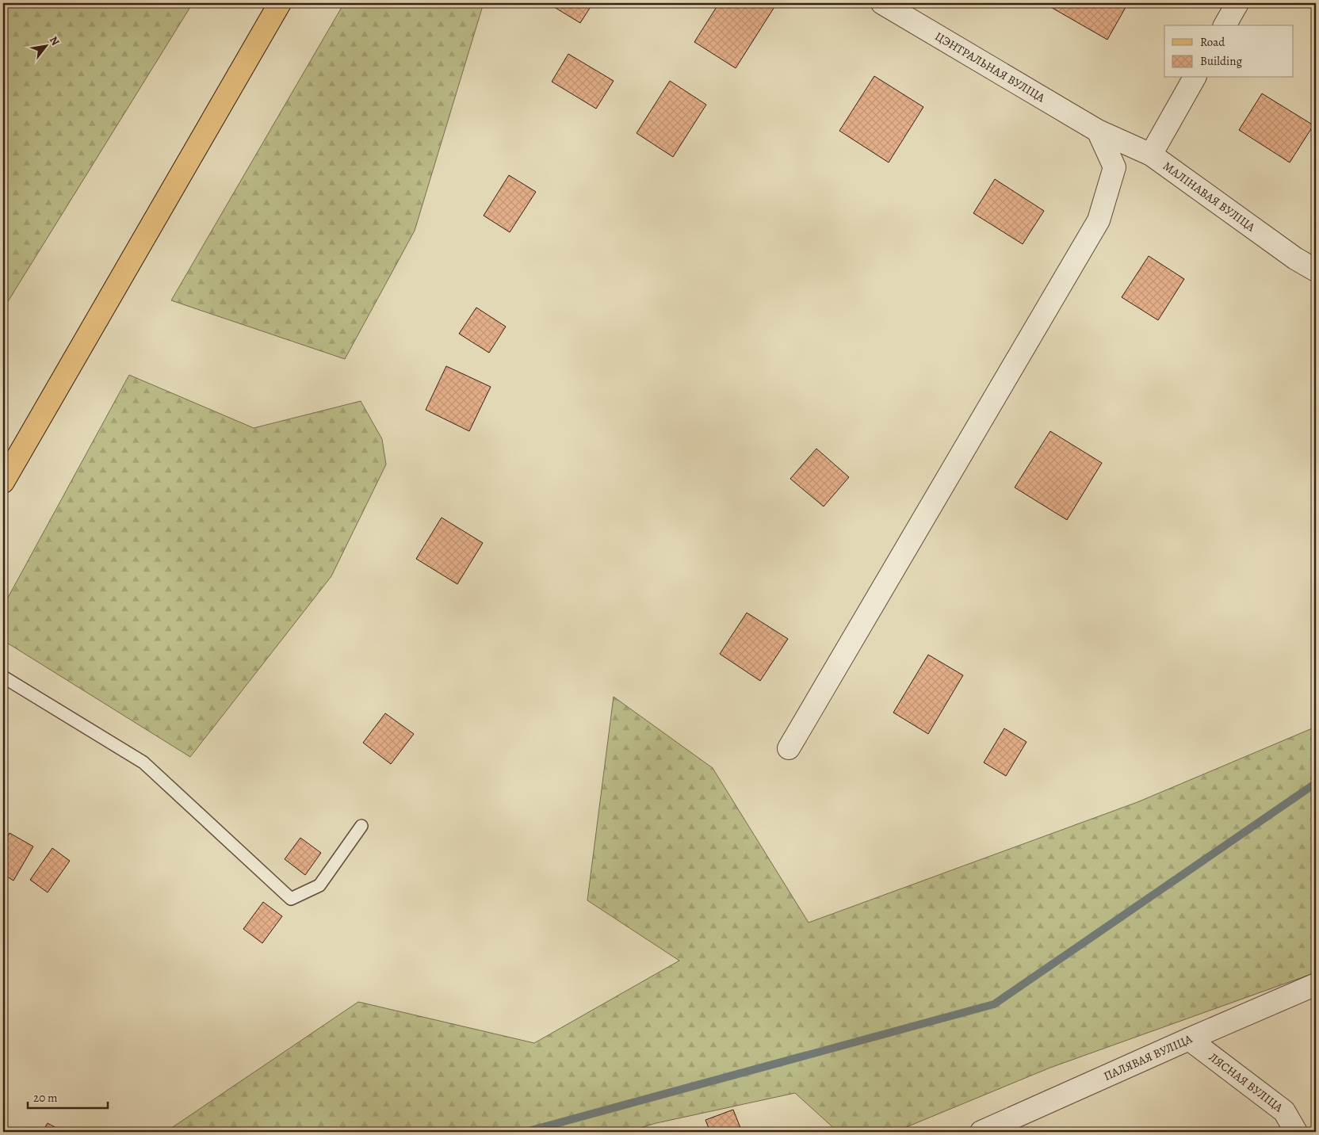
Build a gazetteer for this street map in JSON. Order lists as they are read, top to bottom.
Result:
{
  "streets": {
    "street": [
      "ЦЭНТРАЛЬНАЯ ВУЛІЦА",
      "МАЛІНАВАЯ ВУЛІЦА",
      "ПАЛЯВАЯ ВУЛІЦА",
      "ЛЯСНАЯ ВУЛІЦА"
    ]
  },
  "crossings": [
    ["ЦЭНТРАЛЬНАЯ ВУЛІЦА", "МАЛІНАВАЯ ВУЛІЦА"],
    ["ПАЛЯВАЯ ВУЛІЦА", "ЛЯСНАЯ ВУЛІЦА"]
  ],
  "legend": ["Road", "Building"],
  "scale_bar": "20 m",
  "north": "top right"
}
